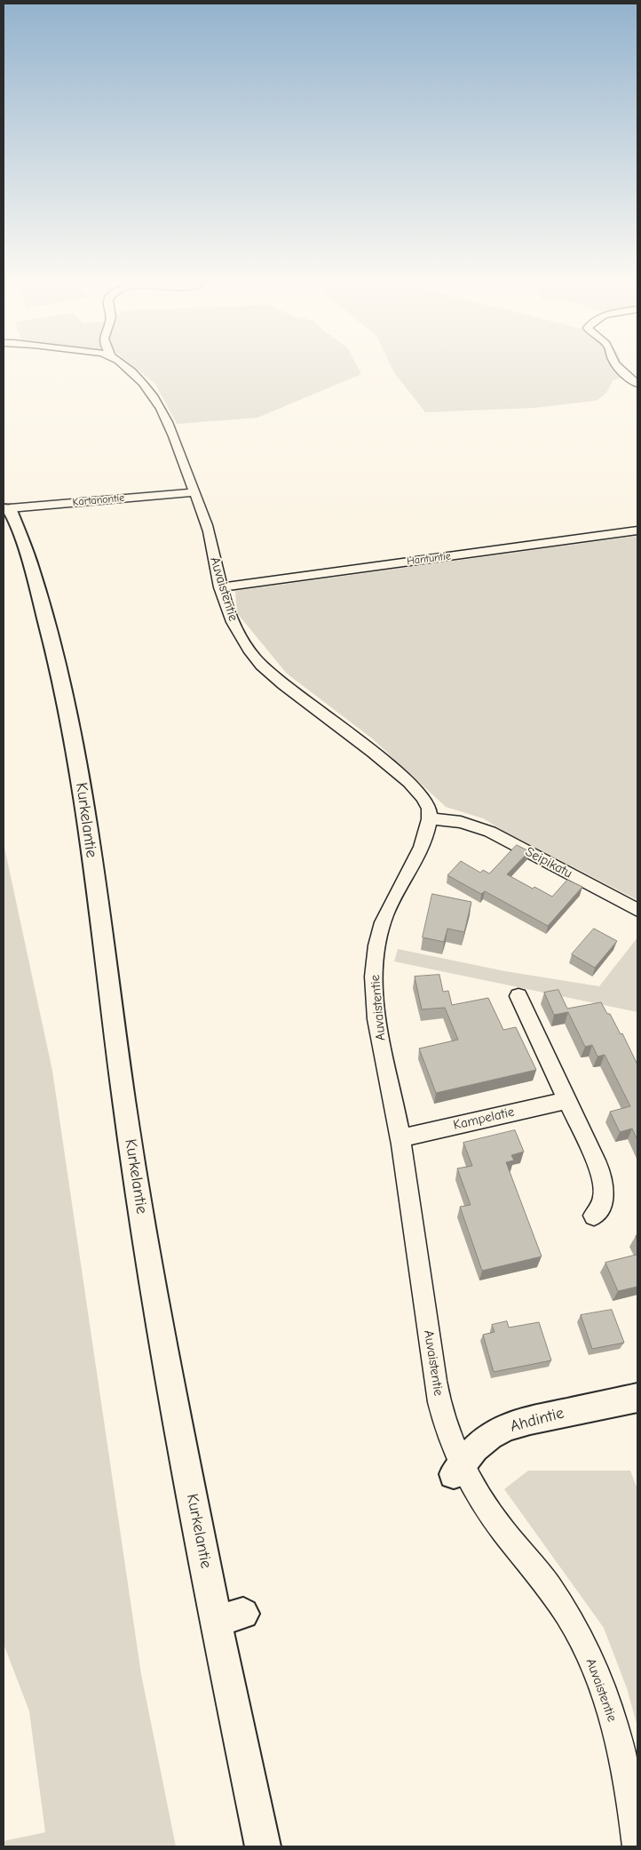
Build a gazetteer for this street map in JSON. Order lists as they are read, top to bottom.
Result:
{
  "streets": {
    "street": [
      "Kartanontie",
      "Hantuntie",
      "Auvaistentie",
      "Kurkelantie",
      "Seipikatu",
      "Kampelatie",
      "Ahdintie"
    ]
  },
  "crossings": [
    ["Kartanontie", "Auvaistentie"],
    ["Kartanontie", "Kurkelantie"],
    ["Hantuntie", "Auvaistentie"],
    ["Auvaistentie", "Seipikatu"],
    ["Auvaistentie", "Kampelatie"],
    ["Auvaistentie", "Ahdintie"]
  ]
}
